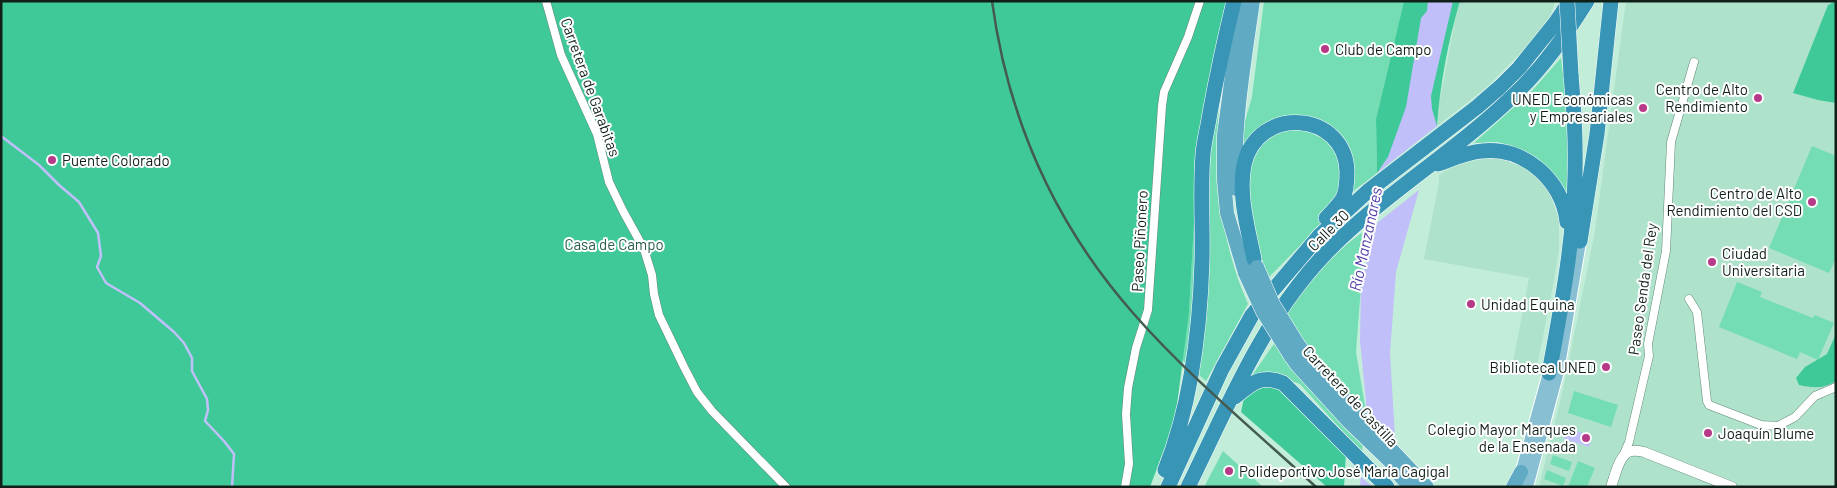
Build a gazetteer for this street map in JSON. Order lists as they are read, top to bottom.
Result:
{
  "streets": {
    "highway": ["Calle 30", "Carretera de Castilla"],
    "street": ["Carretera de Garabitas", "Paseo Piñonero", "Paseo Senda del Rey"]
  },
  "water": ["Río Manzanares"],
  "parks": ["Casa de Campo"],
  "places": [
    "Club de Campo",
    "Centro de Alto Rendimiento",
    "UNED Económicas y Empresariales",
    "Puente Colorado",
    "Centro de Alto Rendimiento del CSD",
    "Ciudad Universitaria",
    "Unidad Equina",
    "Biblioteca UNED",
    "Joaquín Blume",
    "Colegio Mayor Marques de la Ensenada",
    "Polideportivo José María Cagigal"
  ]
}
